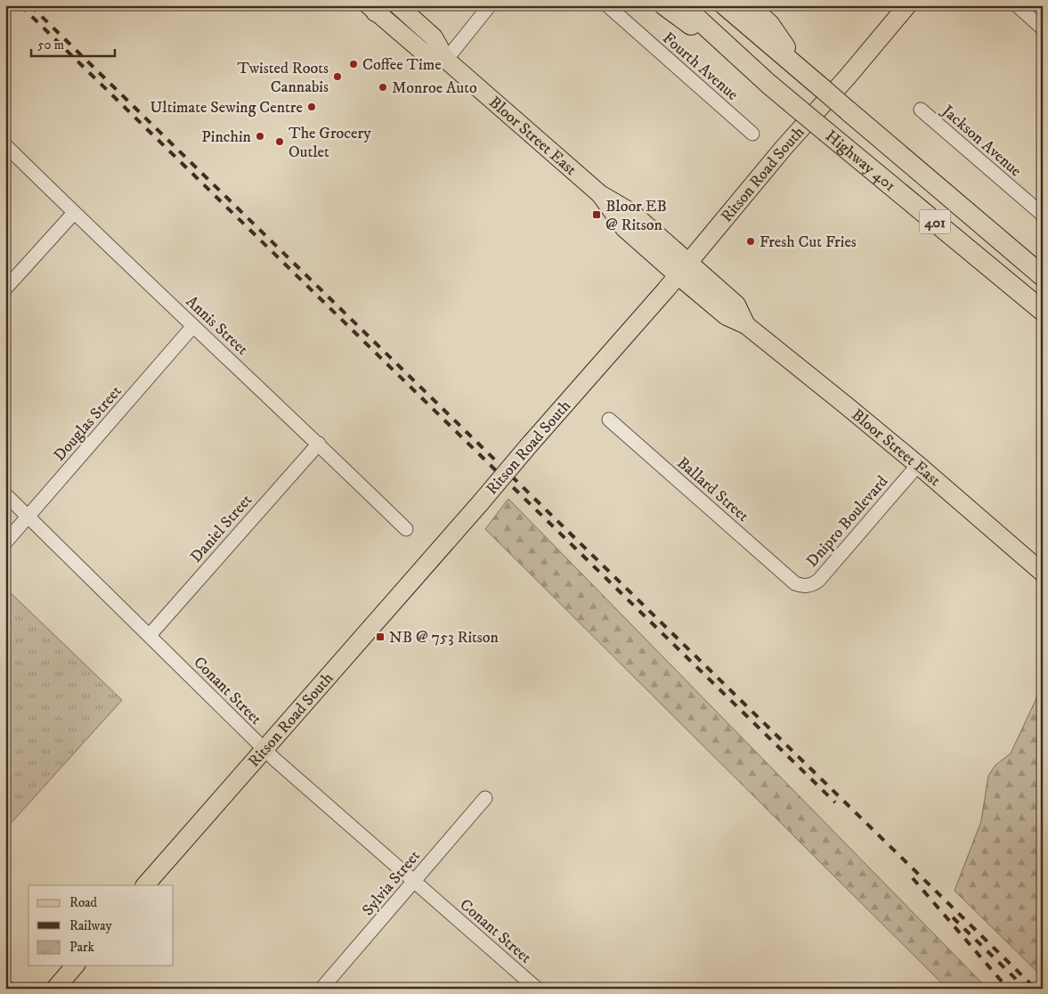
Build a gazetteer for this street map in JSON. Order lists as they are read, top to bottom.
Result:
{
  "streets": {
    "highway": ["Highway 401", "401"],
    "main road": ["Bloor Street East", "Ritson Road South"],
    "street": [
      "Fourth Avenue",
      "Jackson Avenue",
      "Annis Street",
      "Douglas Street",
      "Ballard Street",
      "Dnipro Boulevard",
      "Daniel Street",
      "Conant Street",
      "Sylvia Street"
    ]
  },
  "crossings": [
    ["Bloor Street East", "Ritson Road South"],
    ["Bloor Street East", "Dnipro Boulevard"],
    ["Ritson Road South", "Conant Street"],
    ["Annis Street", "Douglas Street"],
    ["Annis Street", "Daniel Street"],
    ["Douglas Street", "Conant Street"],
    ["Ballard Street", "Dnipro Boulevard"],
    ["Daniel Street", "Conant Street"],
    ["Conant Street", "Sylvia Street"]
  ],
  "places": {
    "other": [
      "Coffee Time",
      "Twisted Roots Cannabis",
      "Monroe Auto",
      "Ultimate Sewing Centre",
      "Pinchin",
      "The Grocery Outlet",
      "Fresh Cut Fries"
    ],
    "transit": ["Bloor EB @ Ritson", "NB @ 753 Ritson"]
  },
  "legend": ["Road", "Railway", "Park"],
  "scale_bar": "50 m"
}
